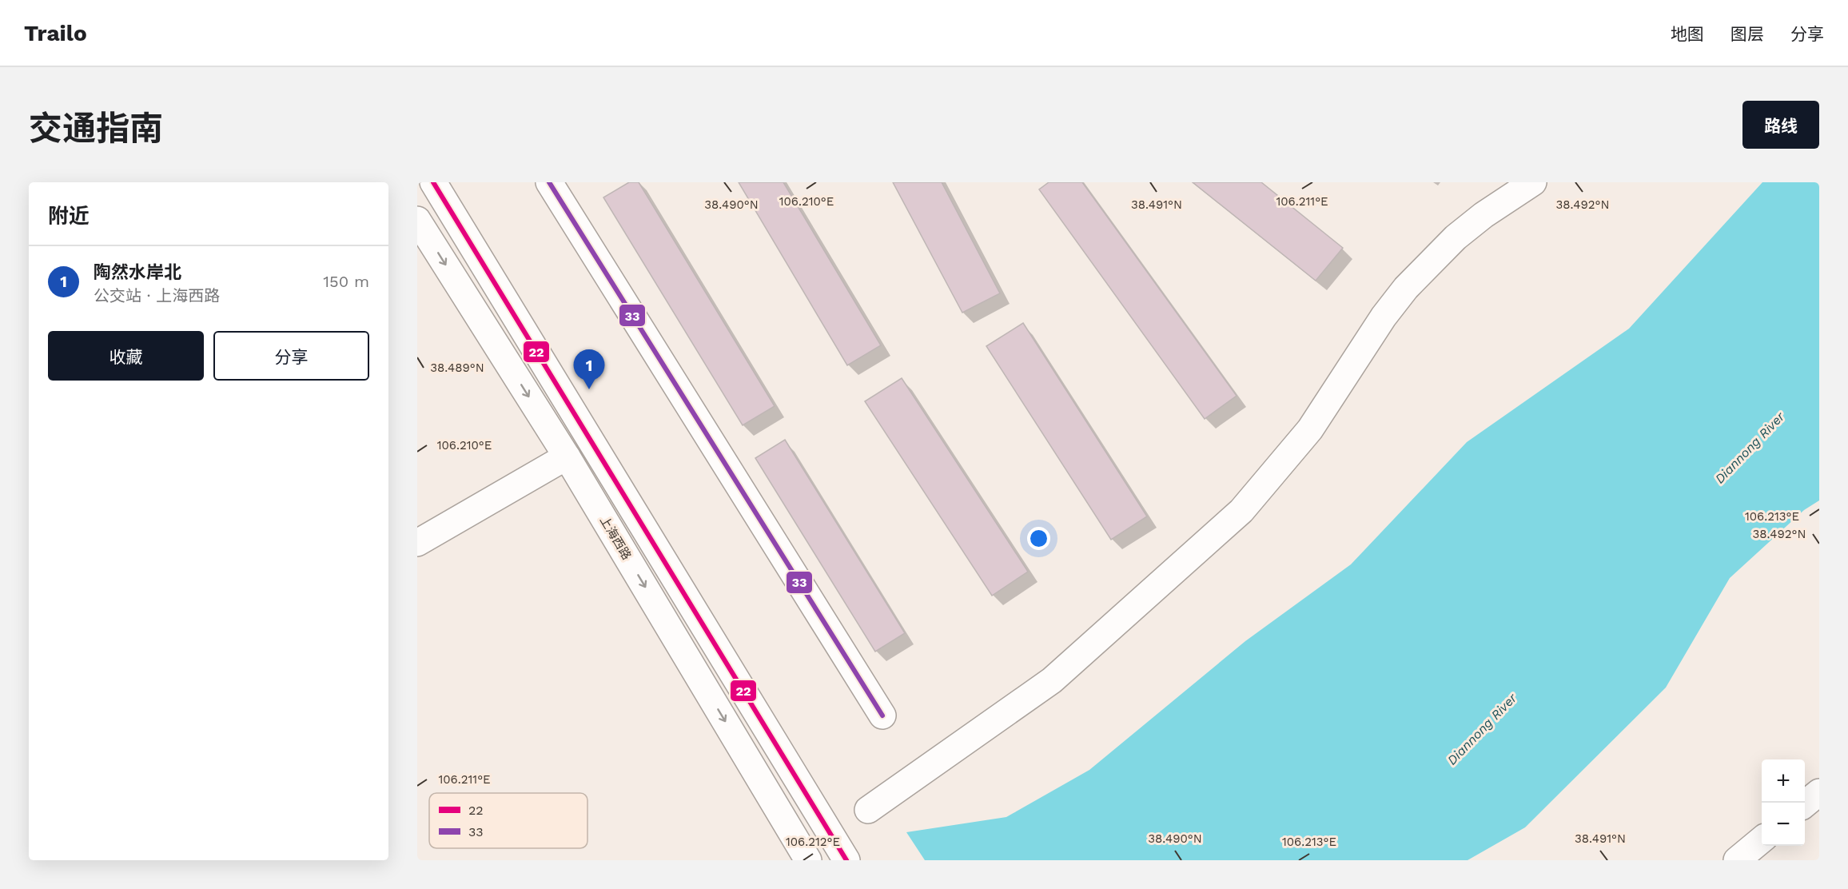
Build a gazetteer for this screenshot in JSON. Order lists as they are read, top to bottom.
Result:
{
  "streets": {
    "street": ["上海西路"]
  },
  "water": ["Diannong River"],
  "lines": ["transit line 22", "transit line 33"],
  "legend": ["22", "33"],
  "page": {
    "header": "Trailo",
    "nav": ["地图", "图层", "分享"],
    "title": "交通指南",
    "buttons": [
      "路线",
      ["收藏", "分享"]
    ],
    "heading": "附近",
    "list": [
      {
        "mark": "1",
        "name": "陶然水岸北",
        "note": "公交站 · 上海西路",
        "value": "150 m"
      }
    ],
    "pins": "1",
    "map_buttons": ["+", "−"]
  },
  "coordinates": [
    "106.210°E",
    "106.211°E",
    "38.490°N",
    "38.491°N",
    "38.492°N",
    "38.489°N",
    "106.213°E",
    "106.212°E"
  ]
}
